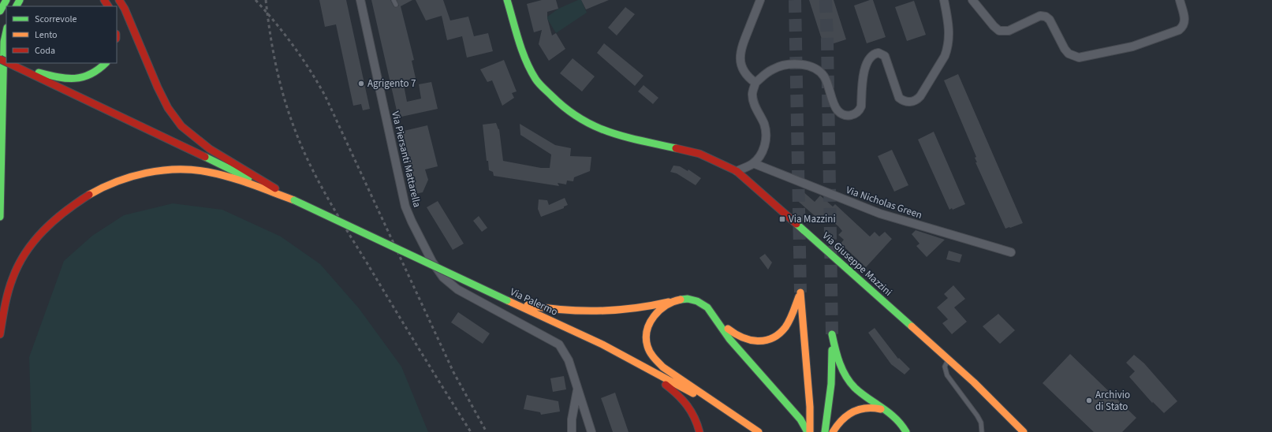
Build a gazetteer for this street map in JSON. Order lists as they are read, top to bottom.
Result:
{
  "streets": {
    "main road": ["Via Giuseppe Mazzini", "Via Palermo"],
    "street": ["Via Piersanti Mattarella", "Via Nicholas Green"]
  },
  "places": {
    "other": ["Agrigento 7", "Archivio di Stato"],
    "transit": ["Via Mazzini"]
  },
  "legend": ["Scorrevole", "Lento", "Coda"]
}
